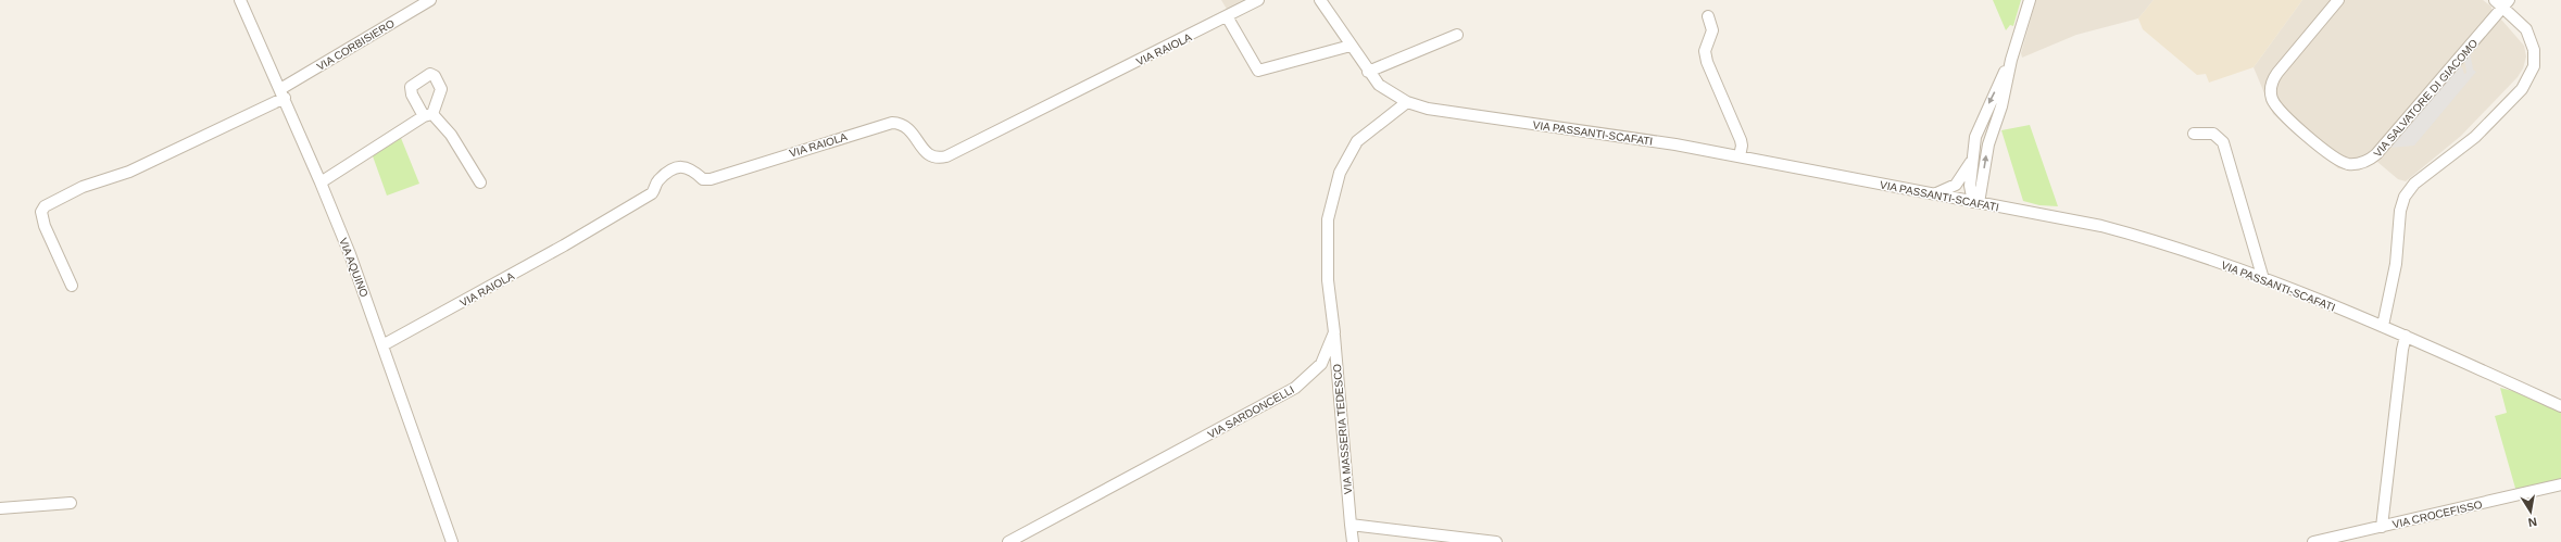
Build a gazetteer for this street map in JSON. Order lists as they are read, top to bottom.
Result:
{
  "streets": {
    "street": [
      "VIA CORBISIERO",
      "VIA RAIOLA",
      "VIA SALVATORE DI GIACOMO",
      "VIA PASSANTI-SCAFATI",
      "VIA AQUINO",
      "VIA SARDONCELLI",
      "VIA MASSERIA TEDESCO",
      "VIA CROCEFISSO"
    ]
  },
  "crossings": [
    ["VIA CORBISIERO", "VIA AQUINO"],
    ["VIA RAIOLA", "VIA AQUINO"],
    ["VIA PASSANTI-SCAFATI", "VIA SARDONCELLI"],
    ["VIA SARDONCELLI", "VIA MASSERIA TEDESCO"]
  ],
  "north": "bottom"
}
